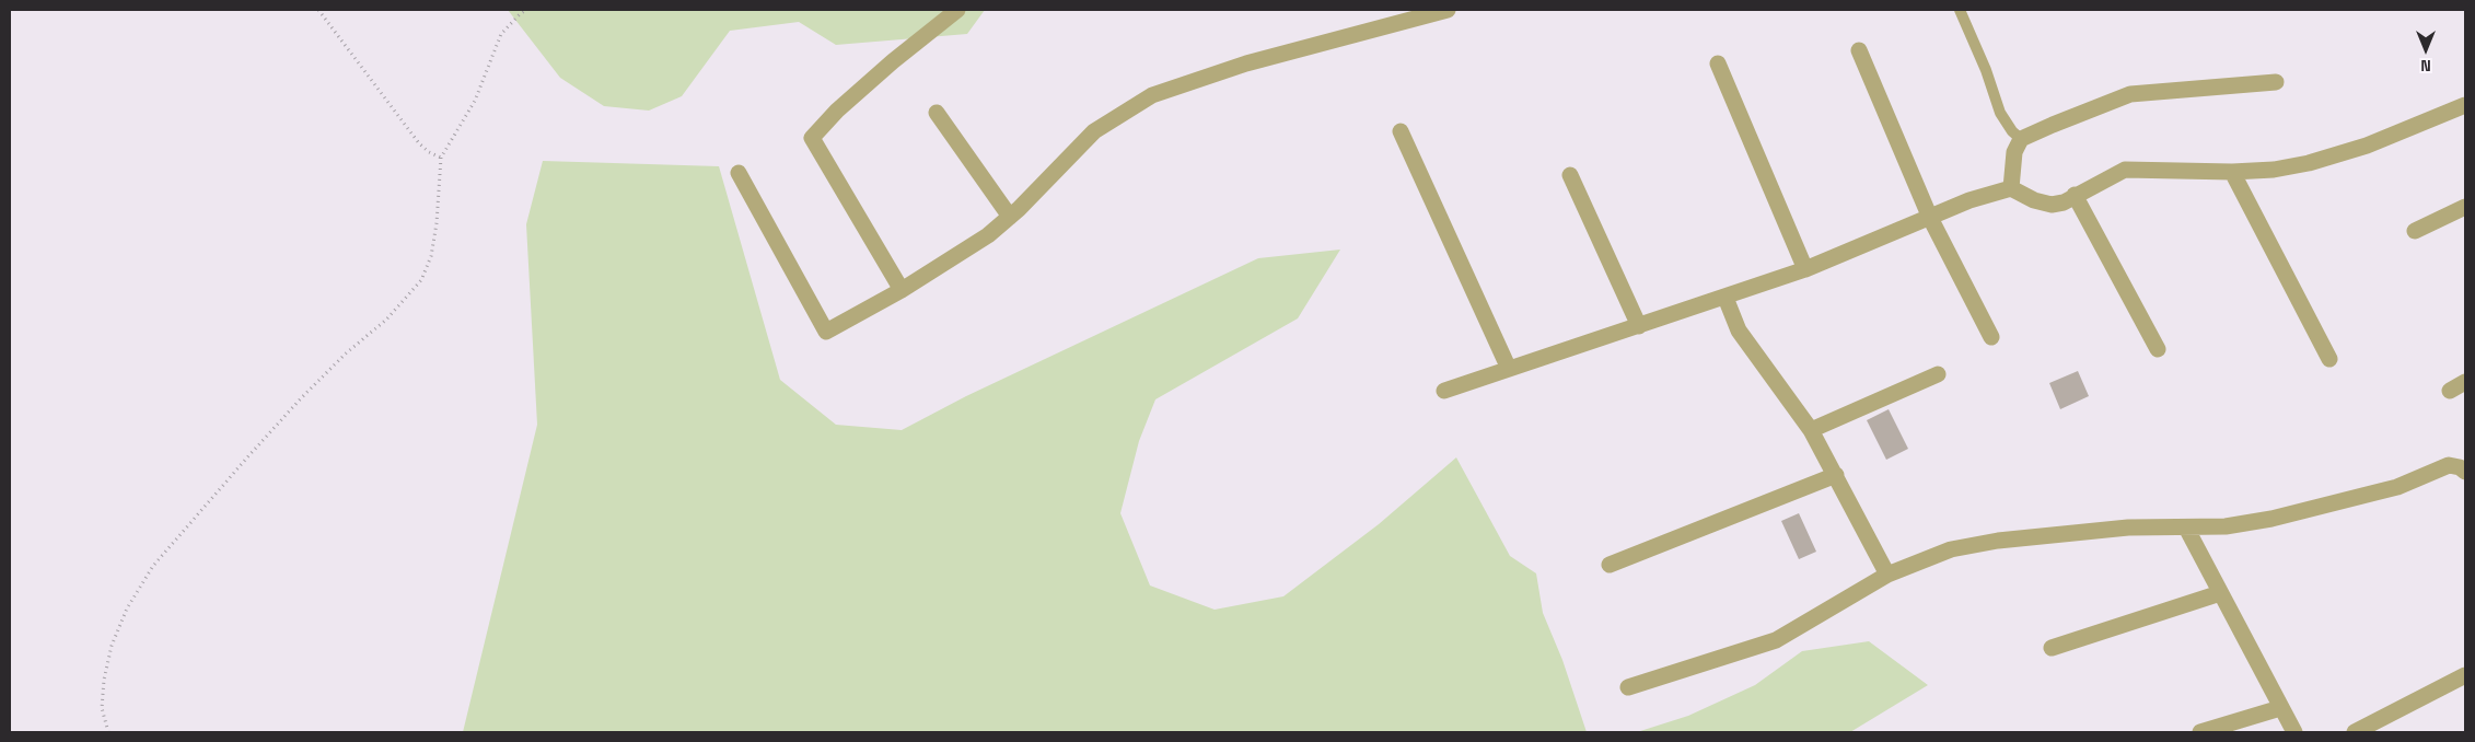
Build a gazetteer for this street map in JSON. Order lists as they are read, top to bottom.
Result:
{
  "north": "bottom"
}
